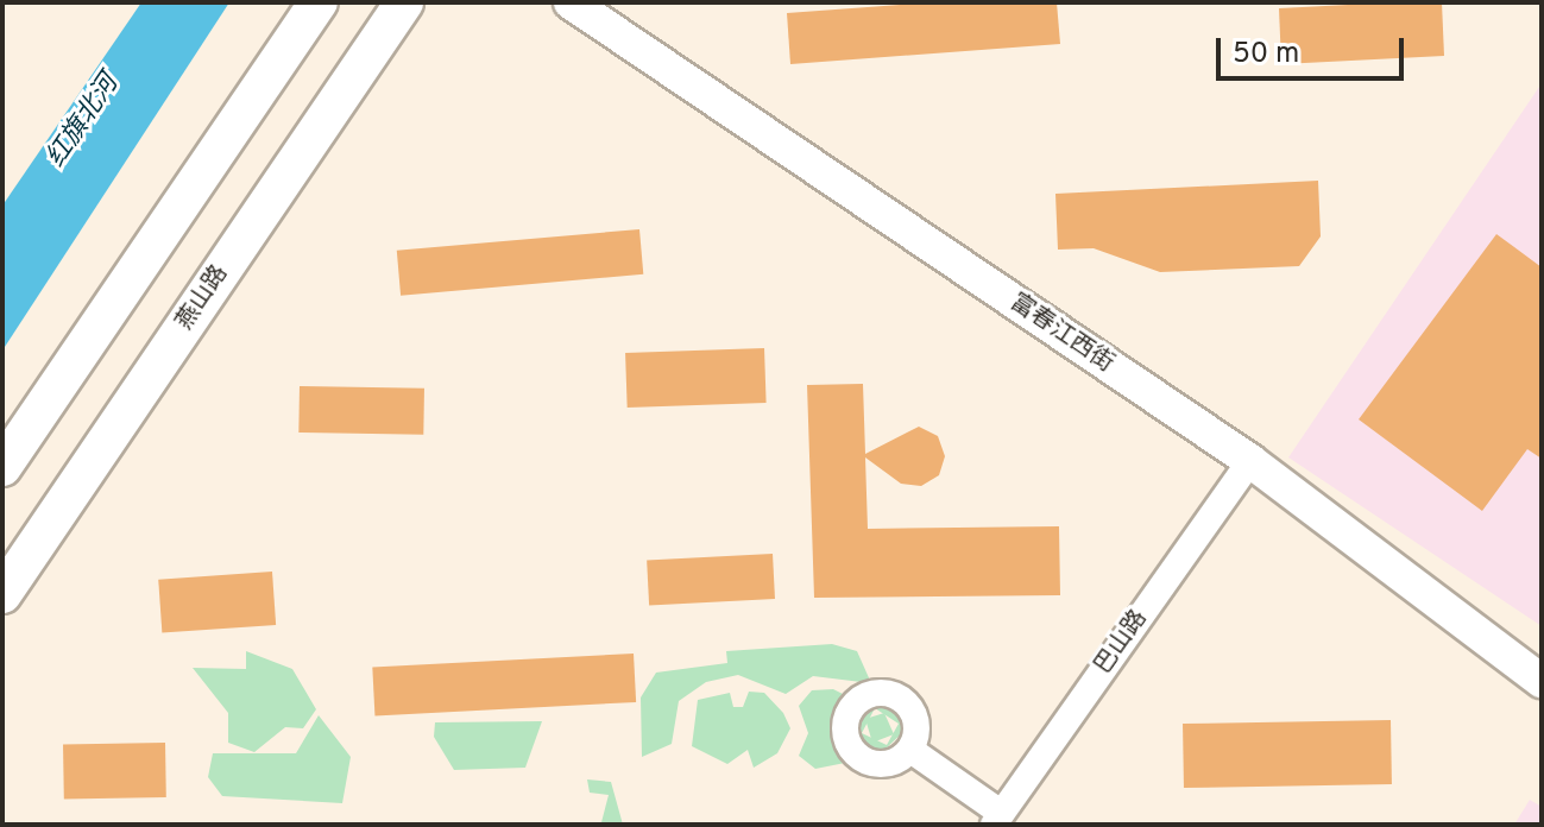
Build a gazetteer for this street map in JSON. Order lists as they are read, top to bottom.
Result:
{
  "streets": {
    "main road": ["燕山路"],
    "street": ["富春江西街", "巴山路"]
  },
  "crossings": [
    ["富春江西街", "巴山路"]
  ],
  "water": ["红旗北河"],
  "scale_bar": "50 m"
}
